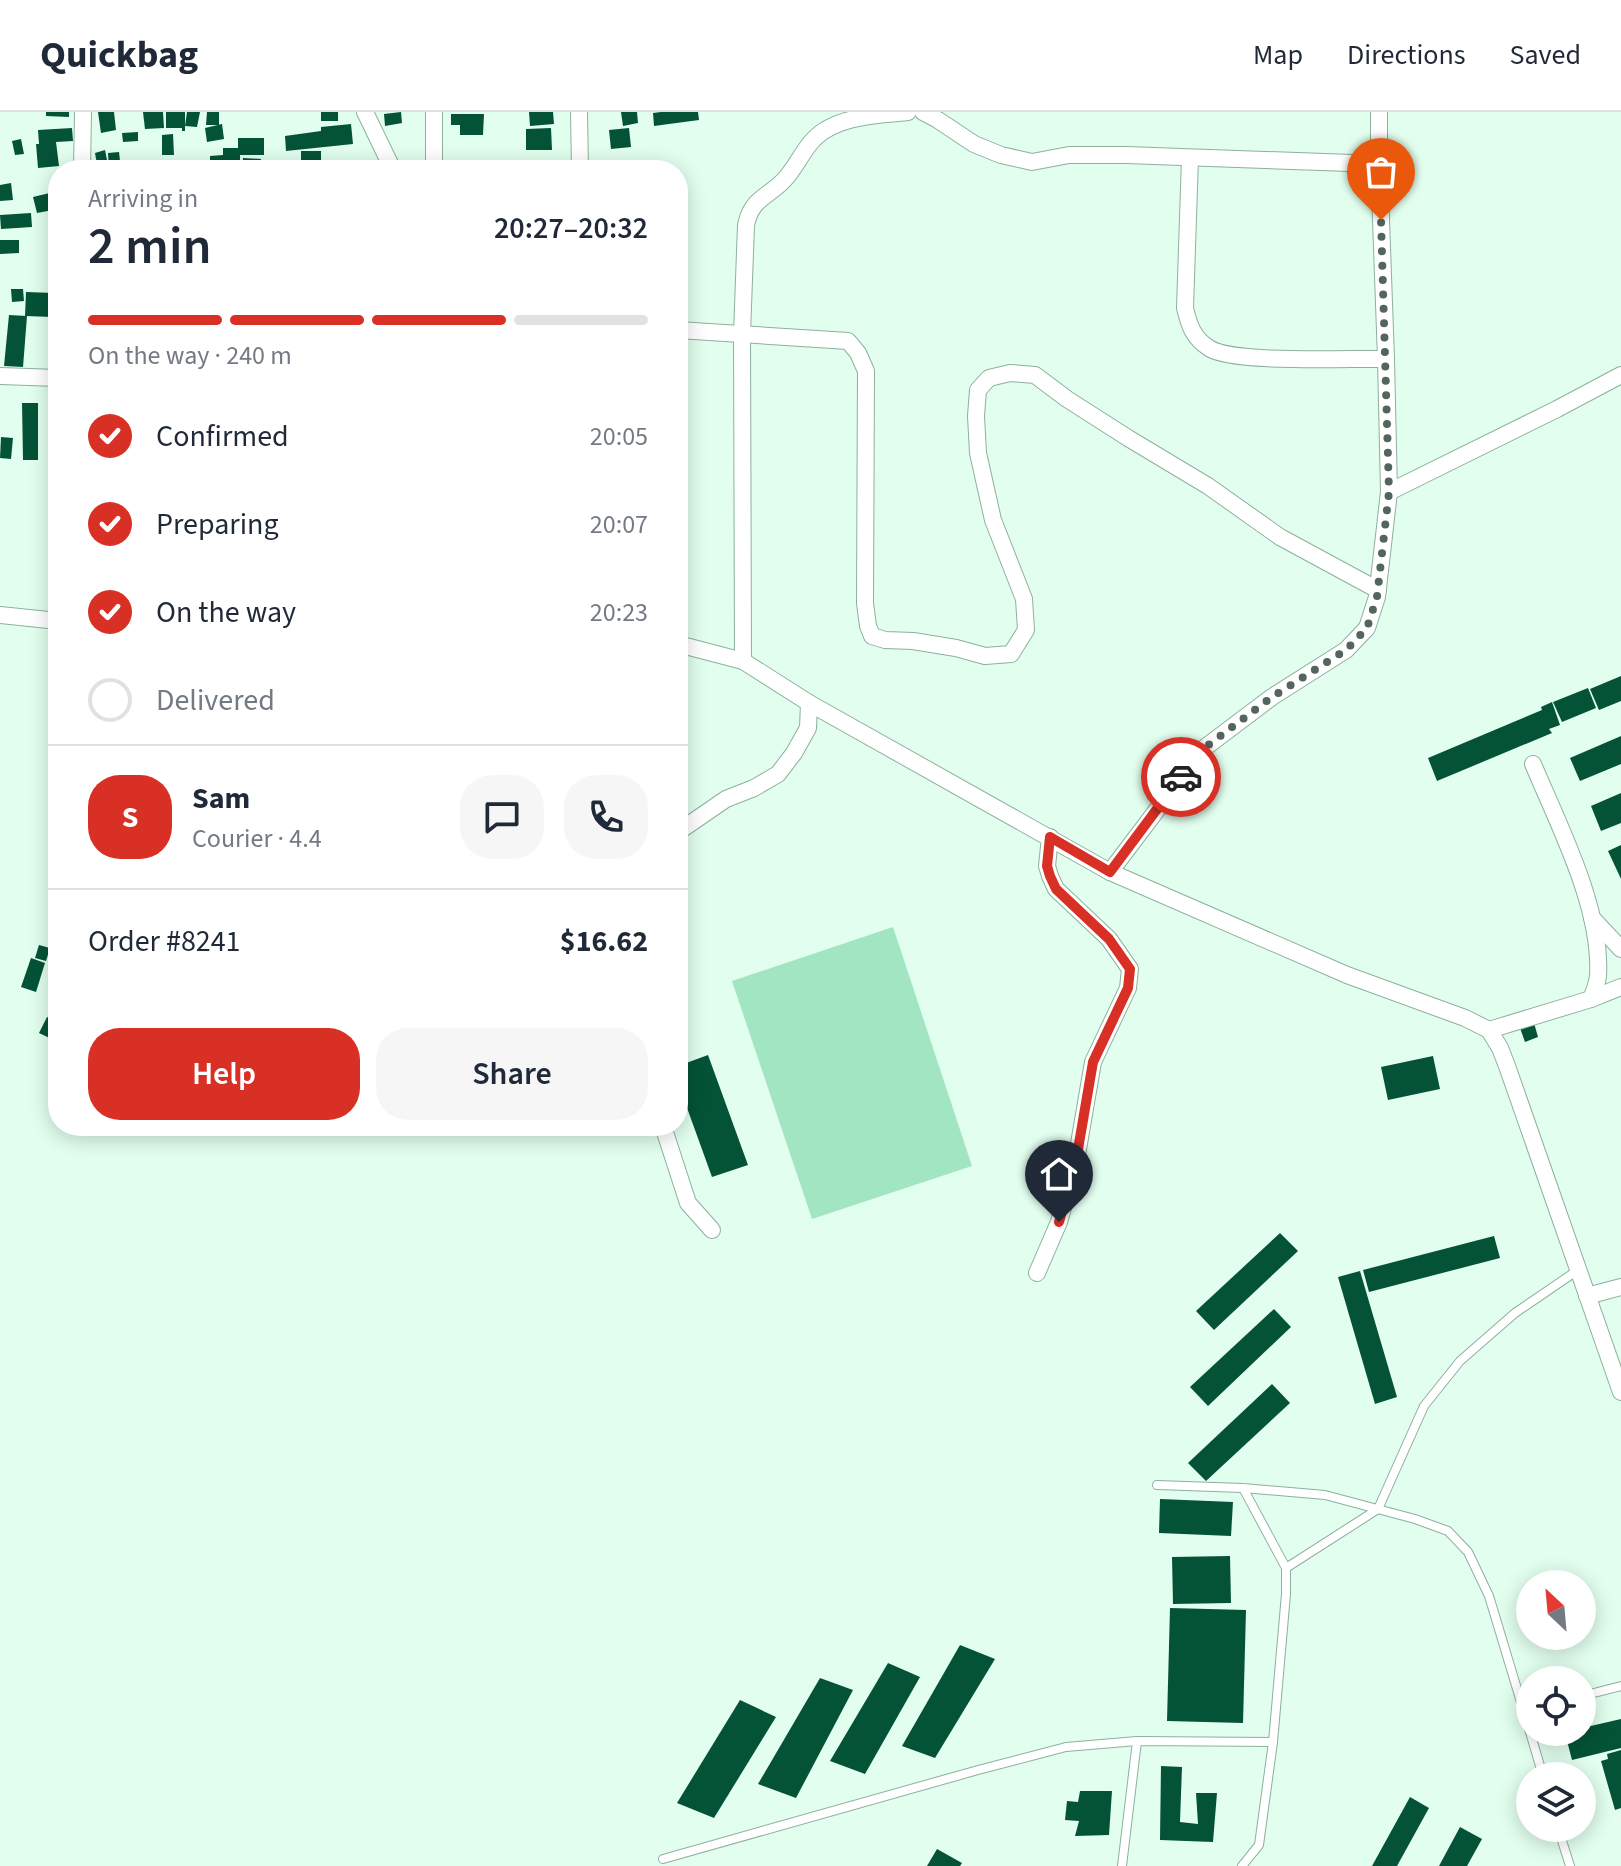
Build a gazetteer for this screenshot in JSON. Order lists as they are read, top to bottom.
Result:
{
  "north": "top left",
  "page": {
    "header": "Quickbag",
    "nav": ["Map", "Directions", "Saved"],
    "heading": ["2 min", "Arriving in", "20:27–20:32"],
    "panel": [
      "Sam",
      "Courier · 4.4",
      "Order #8241",
      "$16.62"
    ],
    "bar": "On the way · 240 m",
    "list": [
      ["Confirmed", "20:05"],
      ["Preparing", "20:07"],
      ["On the way", "20:23"],
      "Delivered"
    ],
    "round": "S",
    "buttons": ["Help", "Share"]
  }
}
